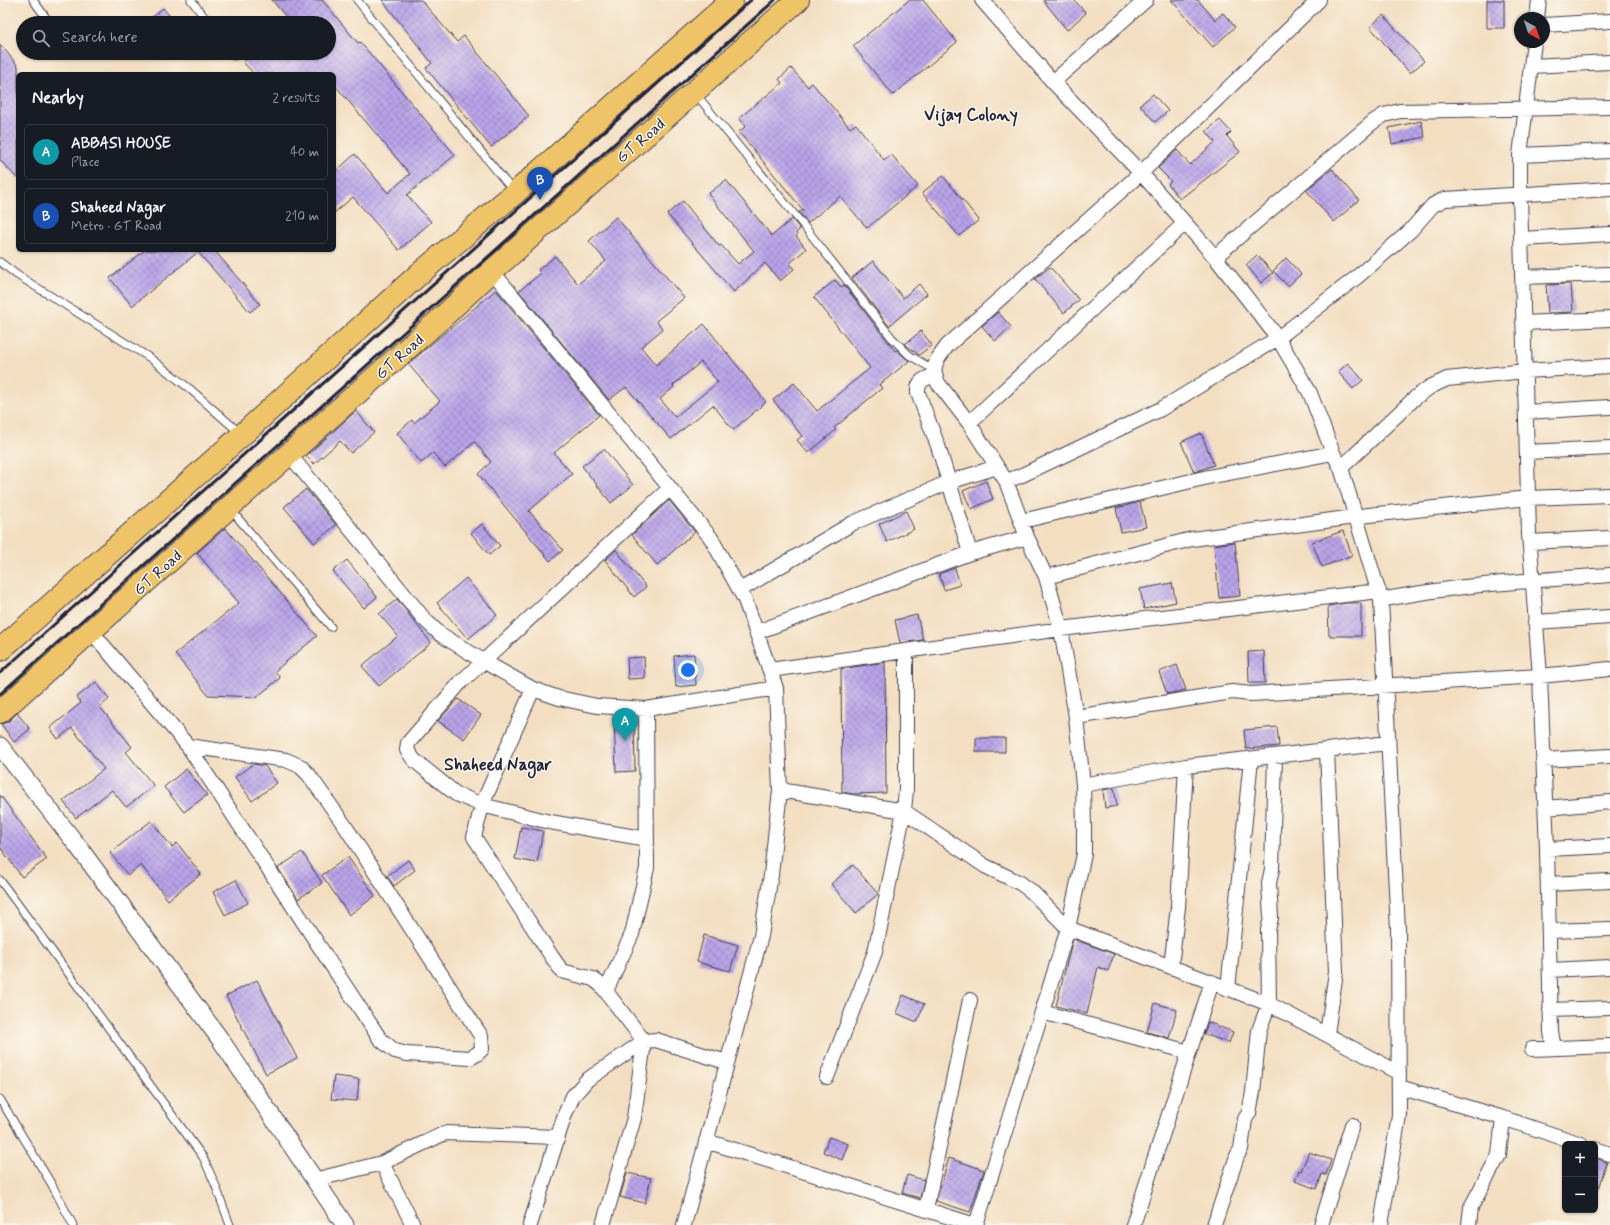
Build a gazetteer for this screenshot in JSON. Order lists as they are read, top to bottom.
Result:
{
  "streets": {
    "highway": ["GT Road"]
  },
  "districts": ["Vijay Colony", "Shaheed Nagar"],
  "north": "bottom right",
  "page": {
    "search": "Search here",
    "heading": ["Nearby", "2 results"],
    "list": [
      {
        "mark": "A",
        "name": "ABBASI HOUSE",
        "note": "Place",
        "value": "40 m"
      },
      {
        "mark": "B",
        "name": "Shaheed Nagar",
        "note": "Metro · GT Road",
        "value": "210 m"
      }
    ],
    "pins": ["B", "A"],
    "map_buttons": ["+", "−"]
  }
}
